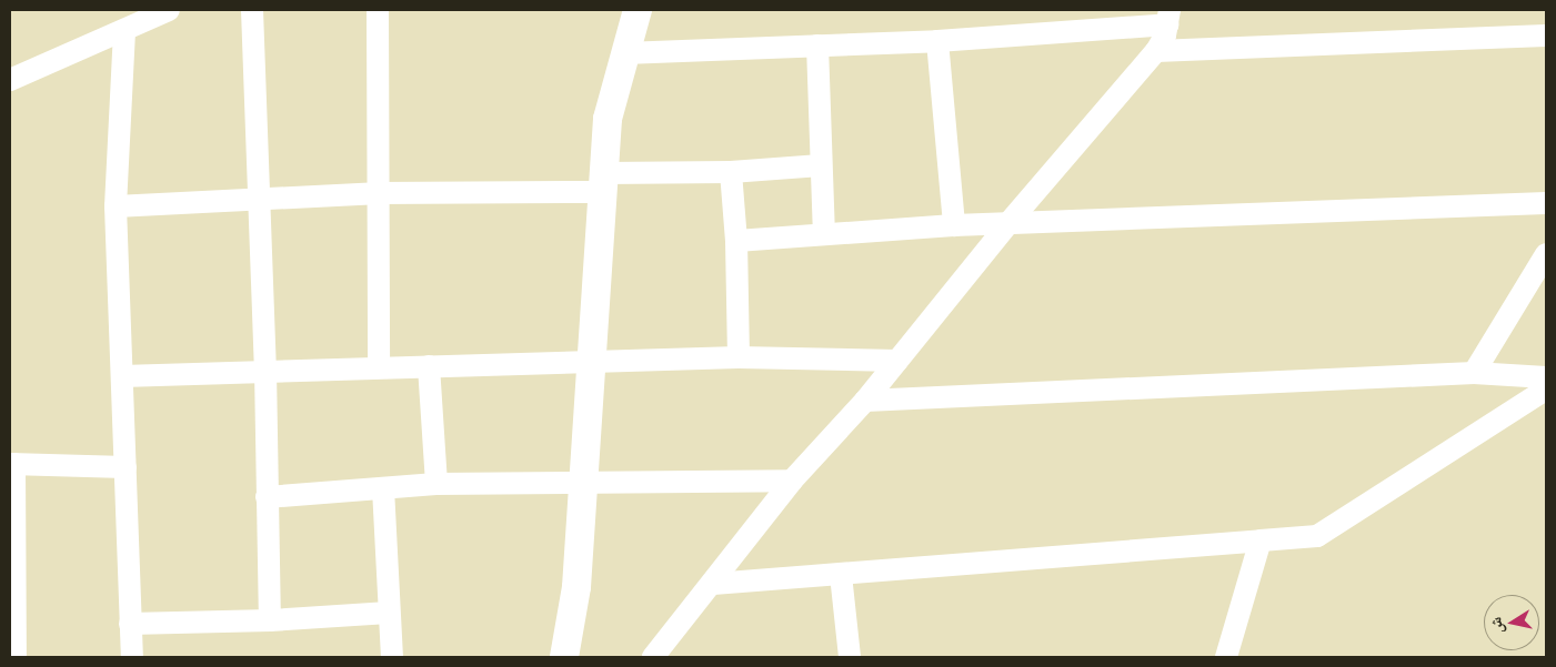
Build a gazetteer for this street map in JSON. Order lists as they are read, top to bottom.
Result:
{
  "north": "left"
}
